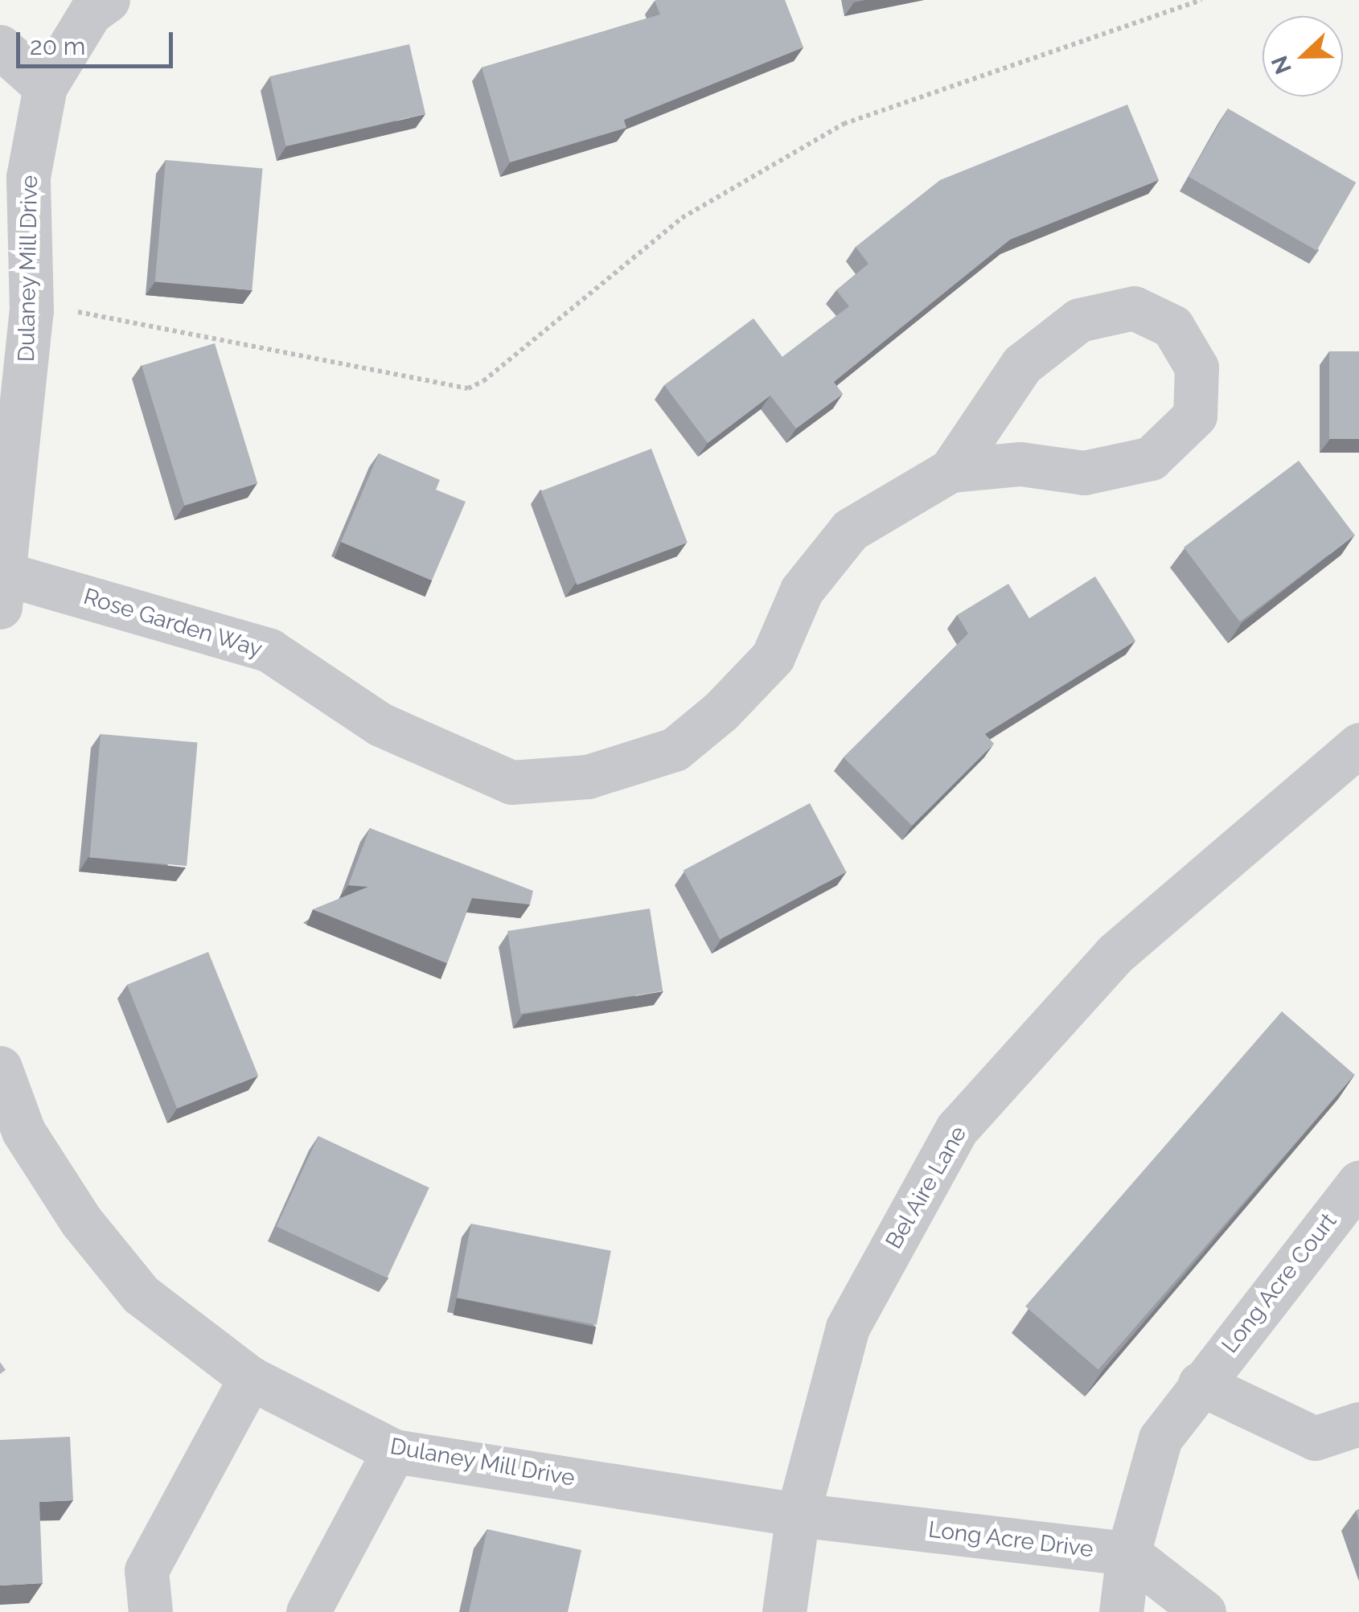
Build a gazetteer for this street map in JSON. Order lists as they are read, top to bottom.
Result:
{
  "streets": {
    "street": [
      "Dulaney Mill Drive",
      "Rose Garden Way",
      "Bel Aire Lane",
      "Long Acre Court",
      "Long Acre Drive"
    ]
  },
  "crossings": [
    ["Dulaney Mill Drive", "Rose Garden Way"],
    ["Dulaney Mill Drive", "Bel Aire Lane"],
    ["Dulaney Mill Drive", "Long Acre Drive"],
    ["Bel Aire Lane", "Long Acre Drive"],
    ["Long Acre Court", "Long Acre Drive"]
  ],
  "scale_bar": "20 m",
  "north": "left"
}
